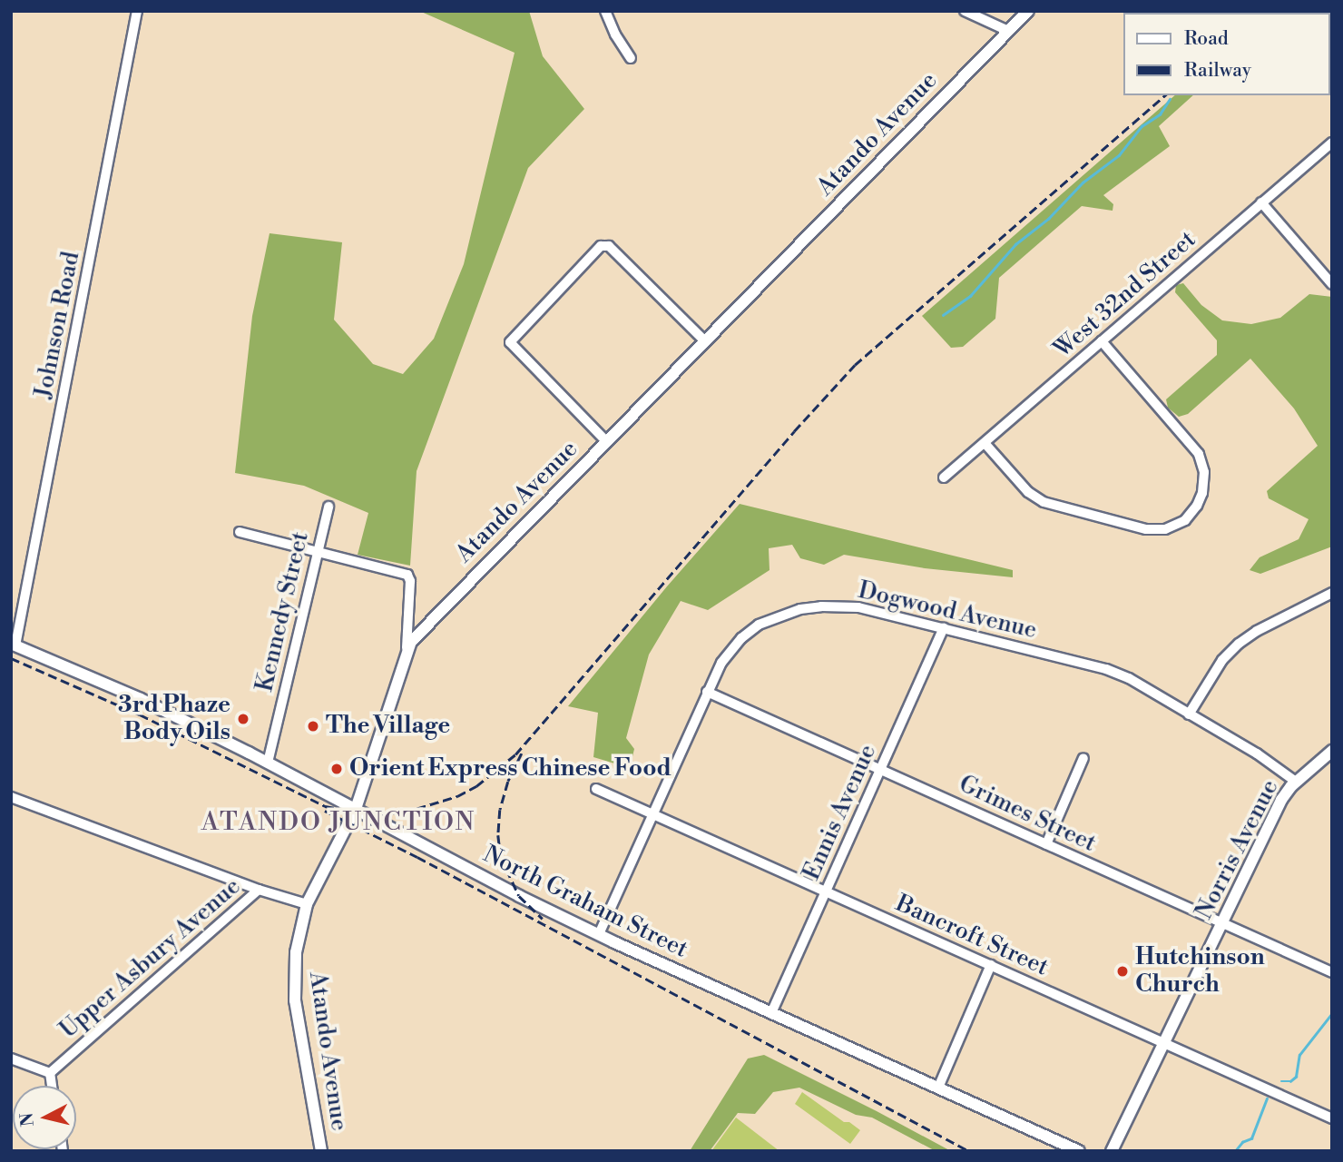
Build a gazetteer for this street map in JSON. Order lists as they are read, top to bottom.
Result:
{
  "streets": {
    "main road": ["Atando Avenue", "Norris Avenue", "North Graham Street"],
    "street": [
      "West 32nd Street",
      "Johnson Road",
      "Dogwood Avenue",
      "Kennedy Street",
      "Ennis Avenue",
      "Grimes Street",
      "Bancroft Street",
      "Upper Asbury Avenue"
    ]
  },
  "crossings": [
    ["Atando Avenue", "North Graham Street"],
    ["Atando Avenue", "Upper Asbury Avenue"],
    ["Johnson Road", "North Graham Street"],
    ["Dogwood Avenue", "Ennis Avenue"],
    ["Dogwood Avenue", "Grimes Street"],
    ["Dogwood Avenue", "Norris Avenue"],
    ["Dogwood Avenue", "North Graham Street"],
    ["Dogwood Avenue", "Bancroft Street"],
    ["Kennedy Street", "North Graham Street"],
    ["Ennis Avenue", "Grimes Street"],
    ["Ennis Avenue", "North Graham Street"],
    ["Ennis Avenue", "Bancroft Street"],
    ["Grimes Street", "Norris Avenue"],
    ["Norris Avenue", "Bancroft Street"]
  ],
  "districts": ["ATANDO JUNCTION"],
  "places": [
    "3rd Phaze Body Oils",
    "The Village",
    "Orient Express Chinese Food",
    "Hutchinson Church"
  ],
  "legend": ["Road", "Railway"],
  "north": "left"
}
